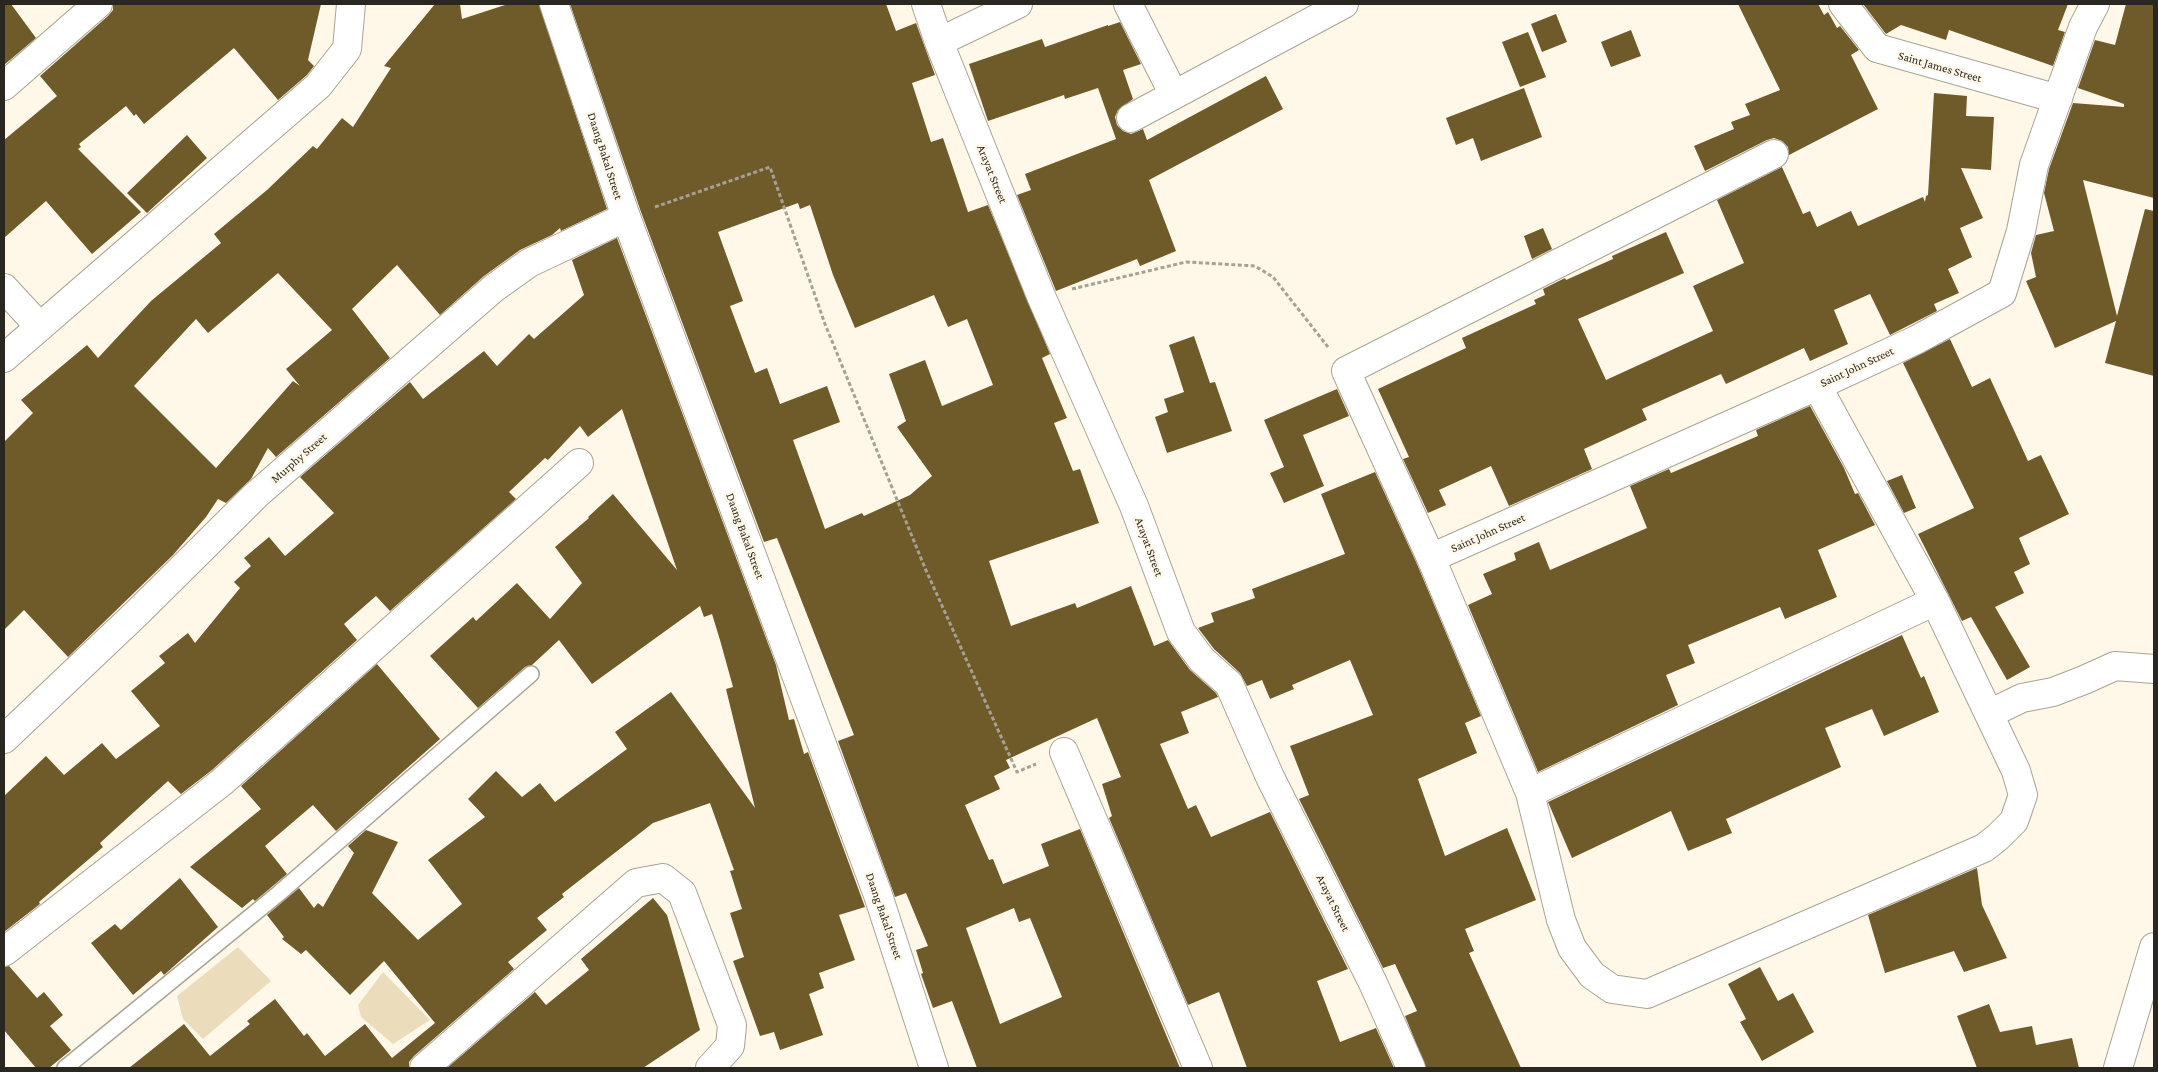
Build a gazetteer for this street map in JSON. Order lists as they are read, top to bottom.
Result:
{
  "streets": {
    "street": [
      "Saint James Street",
      "Daang Bakal Street",
      "Arayat Street",
      "Saint John Street",
      "Murphy Street"
    ]
  },
  "crossings": [
    ["Saint James Street", "Saint John Street"],
    ["Daang Bakal Street", "Murphy Street"]
  ]
}
